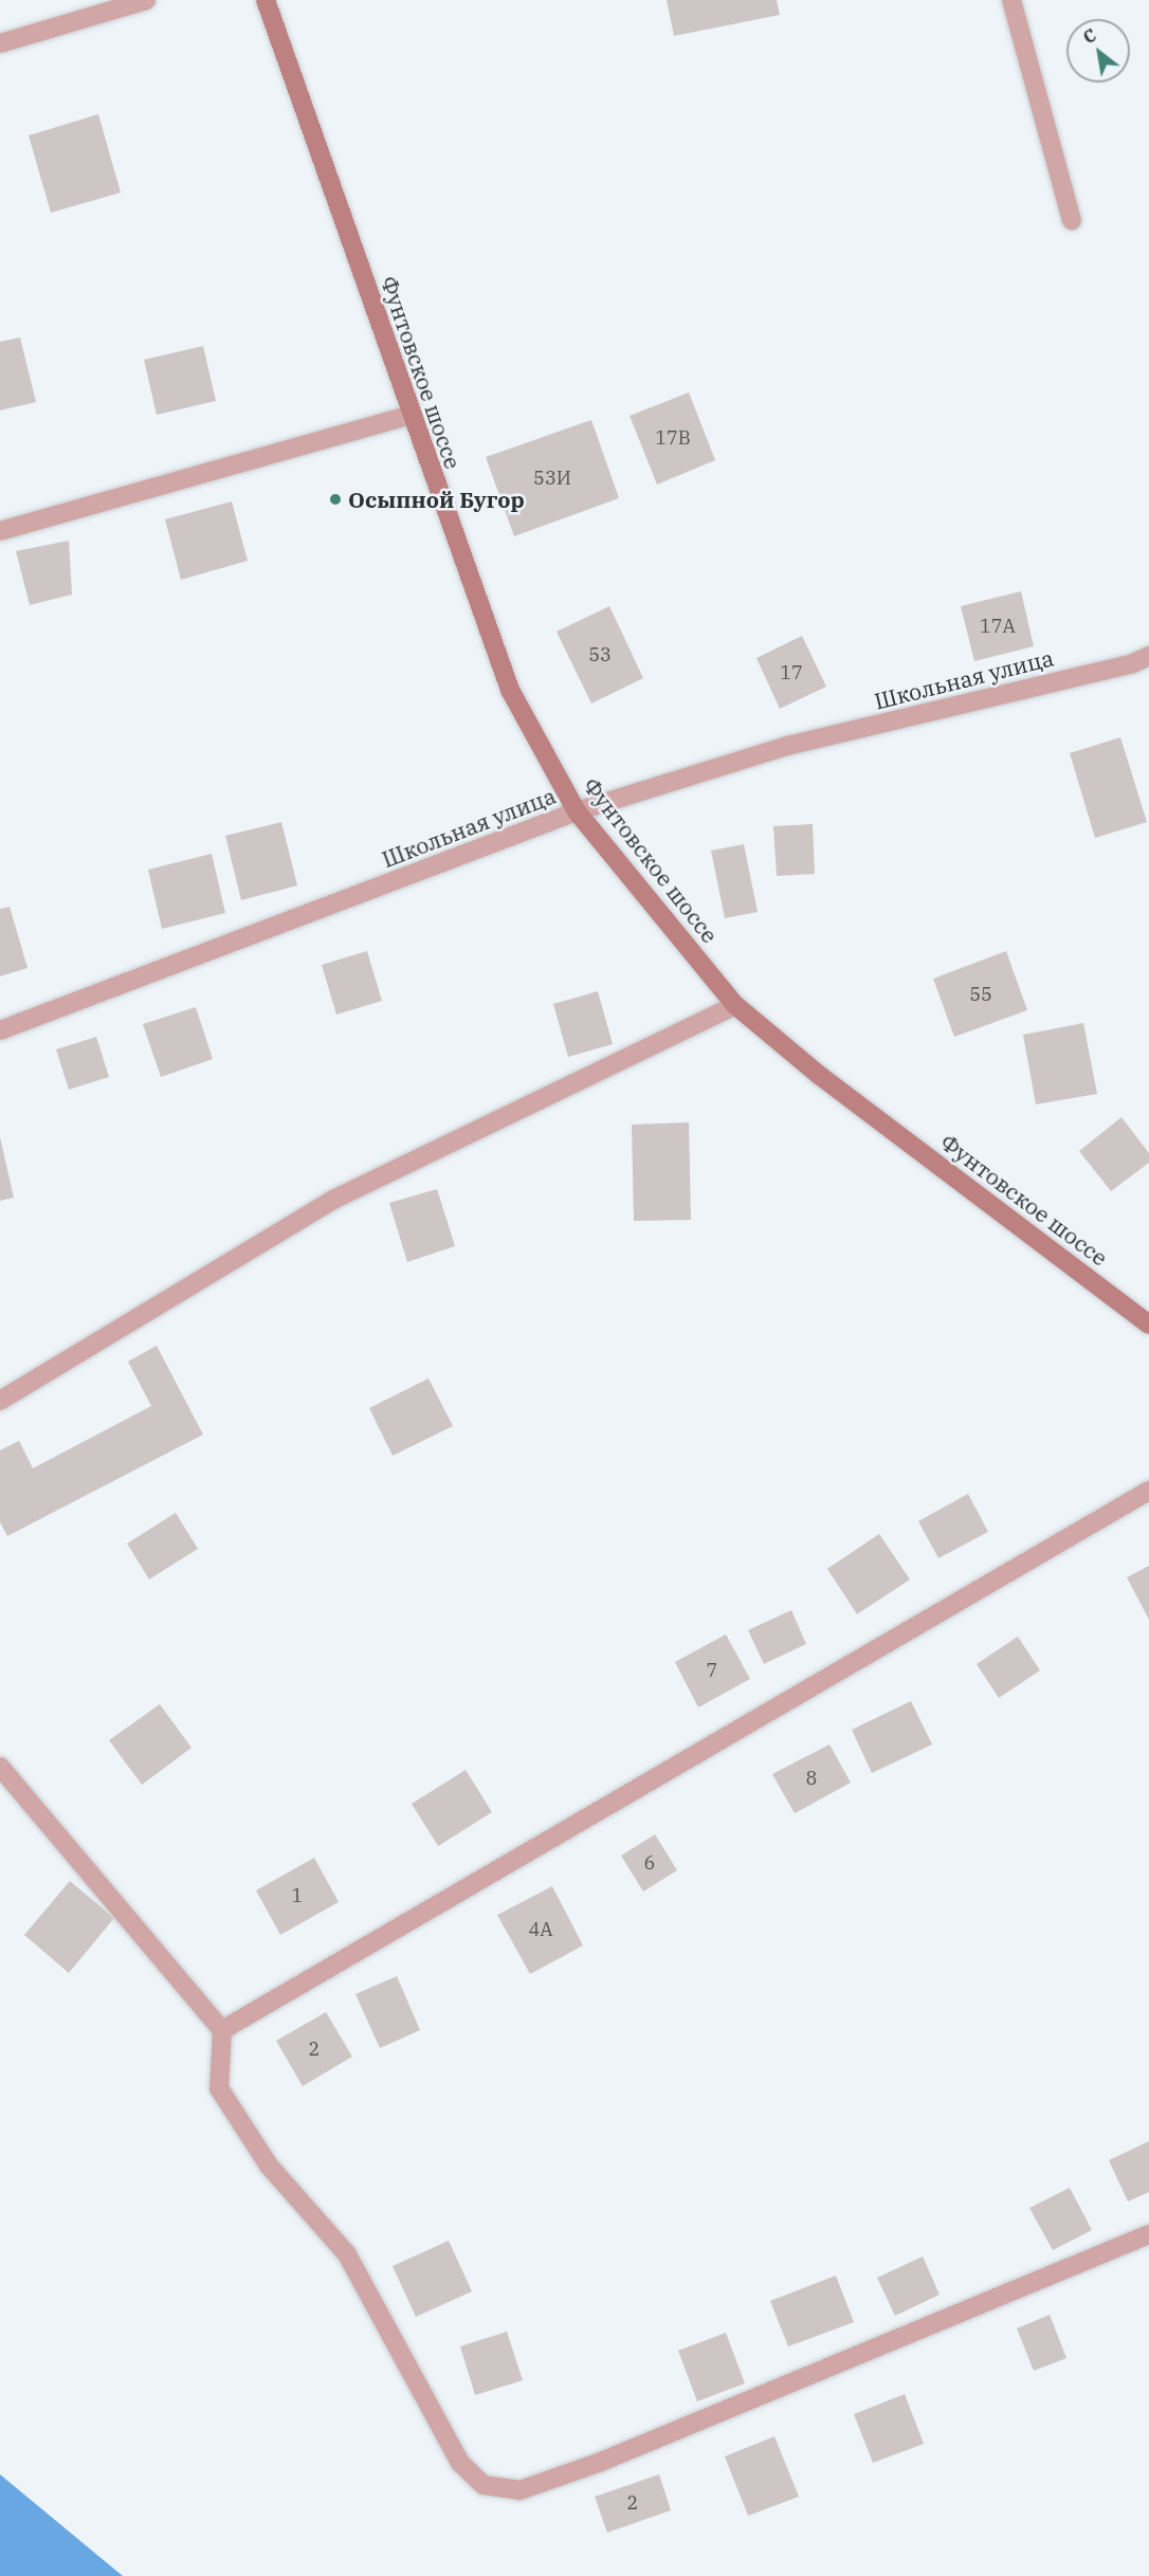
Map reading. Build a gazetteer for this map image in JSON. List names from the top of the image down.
{
  "streets": {
    "street": ["Фунтовское шоссе", "Школьная улица"]
  },
  "crossings": [
    ["Фунтовское шоссе", "Школьная улица"]
  ],
  "places": ["Осыпной Бугор"],
  "house_numbers": [
    "17В",
    "53И",
    "17А",
    "53",
    "17",
    "55",
    "7",
    "8",
    "6",
    "1",
    "4А",
    "2",
    "2"
  ],
  "north": "top left"
}
